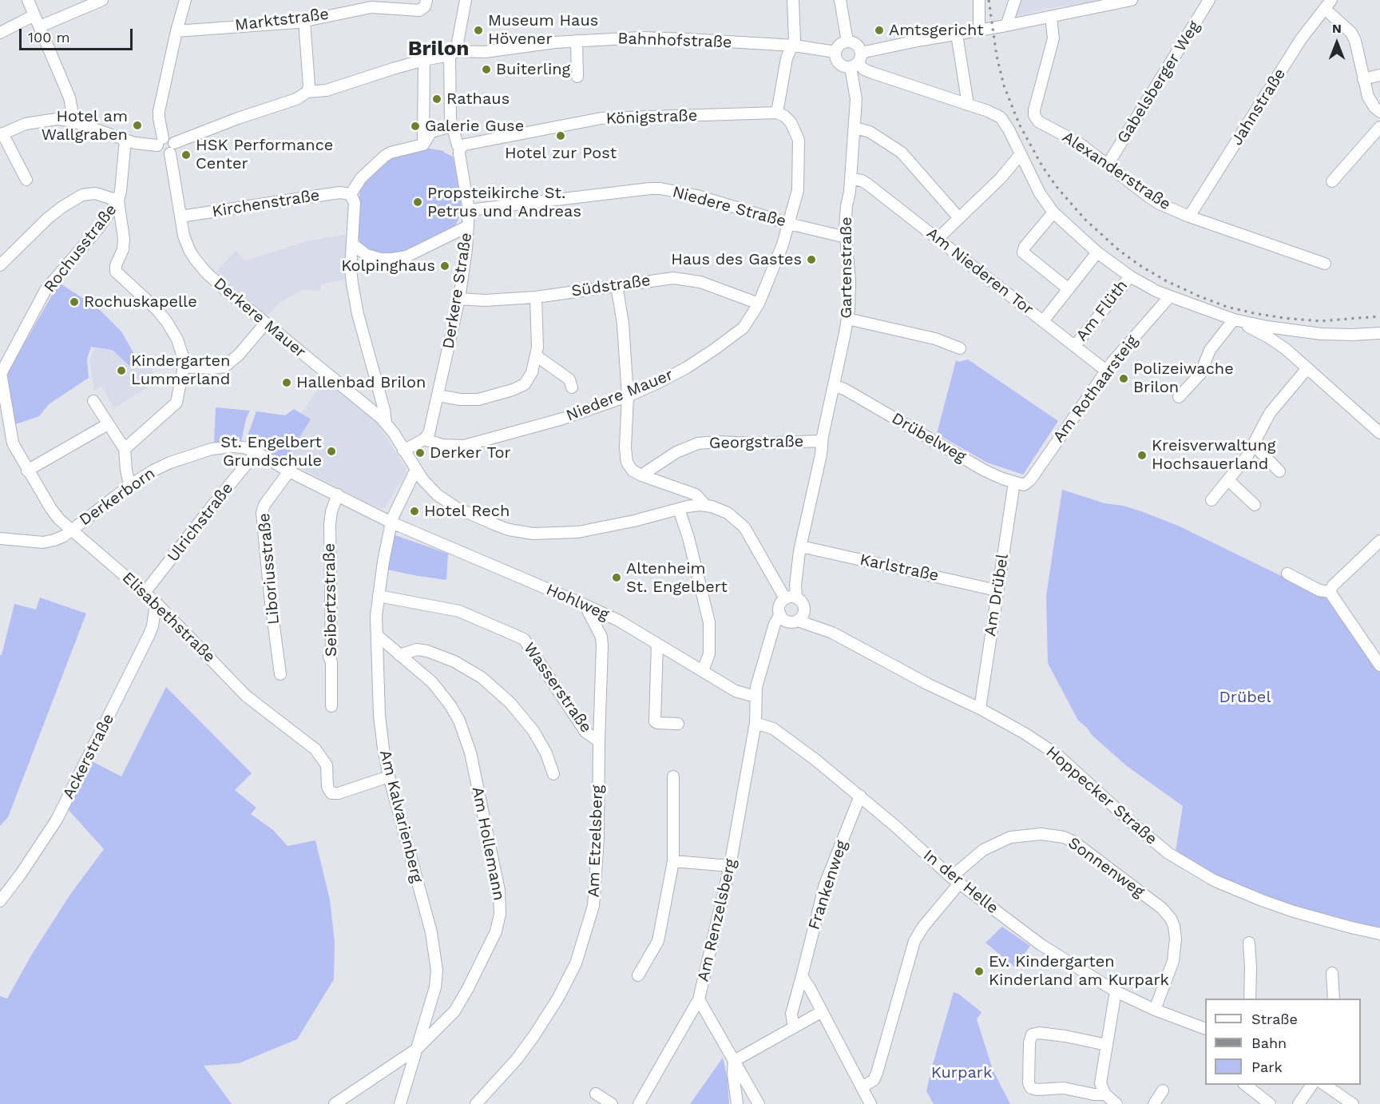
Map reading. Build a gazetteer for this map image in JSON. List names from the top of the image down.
{
  "streets": {
    "street": [
      "Marktstraße",
      "Bahnhofstraße",
      "Gabelsberger Weg",
      "Jahnstraße",
      "Königstraße",
      "Alexanderstraße",
      "Kirchenstraße",
      "Niedere Straße",
      "Rochusstraße",
      "Gartenstraße",
      "Am Niederen Tor",
      "Südstraße",
      "Derkere Straße",
      "Am Flüth",
      "Derkere Mauer",
      "Am Rothaarsteig",
      "Niedere Mauer",
      "Drübelweg",
      "Georgstraße",
      "Derkerborn",
      "Ulrichstraße",
      "Karlstraße",
      "Liboriusstraße",
      "Am Drübel",
      "Seibertzstraße",
      "Hohlweg",
      "Elisabethstraße",
      "Wasserstraße",
      "Ackerstraße",
      "Hoppecker Straße",
      "Am Kalvarienberg",
      "Am Etzelsberg",
      "Am Hollemann",
      "Sonnenweg",
      "In der Helle",
      "Frankenweg",
      "Am Renzelsberg"
    ]
  },
  "crossings": [
    ["Bahnhofstraße", "Gartenstraße"],
    ["Bahnhofstraße", "Derkere Straße"],
    ["Bahnhofstraße", "Derkere Mauer"],
    ["Gabelsberger Weg", "Alexanderstraße"],
    ["Jahnstraße", "Alexanderstraße"],
    ["Königstraße", "Derkere Straße"],
    ["Königstraße", "Niedere Mauer"],
    ["Kirchenstraße", "Derkere Mauer"],
    ["Niedere Straße", "Gartenstraße"],
    ["Niedere Straße", "Derkere Straße"],
    ["Niedere Straße", "Niedere Mauer"],
    ["Rochusstraße", "Elisabethstraße"],
    ["Gartenstraße", "Am Niederen Tor"],
    ["Gartenstraße", "Drübelweg"],
    ["Gartenstraße", "Georgstraße"],
    ["Gartenstraße", "Karlstraße"],
    ["Gartenstraße", "Hoppecker Straße"],
    ["Am Niederen Tor", "Am Flüth"],
    ["Am Niederen Tor", "Am Rothaarsteig"],
    ["Südstraße", "Derkere Straße"],
    ["Südstraße", "Niedere Mauer"],
    ["Derkere Straße", "Niedere Mauer"],
    ["Derkere Mauer", "Am Kalvarienberg"],
    ["Am Rothaarsteig", "Drübelweg"],
    ["Drübelweg", "Am Drübel"],
    ["Derkerborn", "Ulrichstraße"],
    ["Derkerborn", "Liboriusstraße"],
    ["Derkerborn", "Seibertzstraße"],
    ["Derkerborn", "Hohlweg"],
    ["Derkerborn", "Elisabethstraße"],
    ["Derkerborn", "Am Kalvarienberg"],
    ["Ulrichstraße", "Elisabethstraße"],
    ["Karlstraße", "Am Drübel"],
    ["Am Drübel", "Hoppecker Straße"],
    ["Hohlweg", "Am Kalvarienberg"],
    ["Hohlweg", "Am Etzelsberg"],
    ["Elisabethstraße", "Ackerstraße"],
    ["Elisabethstraße", "Am Kalvarienberg"],
    ["Wasserstraße", "Am Kalvarienberg"],
    ["Wasserstraße", "Am Etzelsberg"],
    ["Am Kalvarienberg", "Am Hollemann"],
    ["Sonnenweg", "In der Helle"],
    ["In der Helle", "Frankenweg"],
    ["In der Helle", "Am Renzelsberg"]
  ],
  "districts": ["Brilon"],
  "parks": ["Drübel", "Kurpark"],
  "places": [
    "Museum Haus Hövener",
    "Amtsgericht",
    "Buiterling",
    "Rathaus",
    "Hotel am Wallgraben",
    "Galerie Guse",
    "Hotel zur Post",
    "HSK Performance Center",
    "Propsteikirche St. Petrus und Andreas",
    "Haus des Gastes",
    "Kolpinghaus",
    "Rochuskapelle",
    "Kindergarten Lummerland",
    "Polizeiwache Brilon",
    "Hallenbad Brilon",
    "St. Engelbert Grundschule",
    "Derker Tor",
    "Kreisverwaltung Hochsauerland",
    "Hotel Rech",
    "Altenheim St. Engelbert",
    "Ev. Kindergarten Kinderland am Kurpark"
  ],
  "legend": ["Straße", "Bahn", "Park"],
  "scale_bar": "100 m",
  "north": "top"
}
